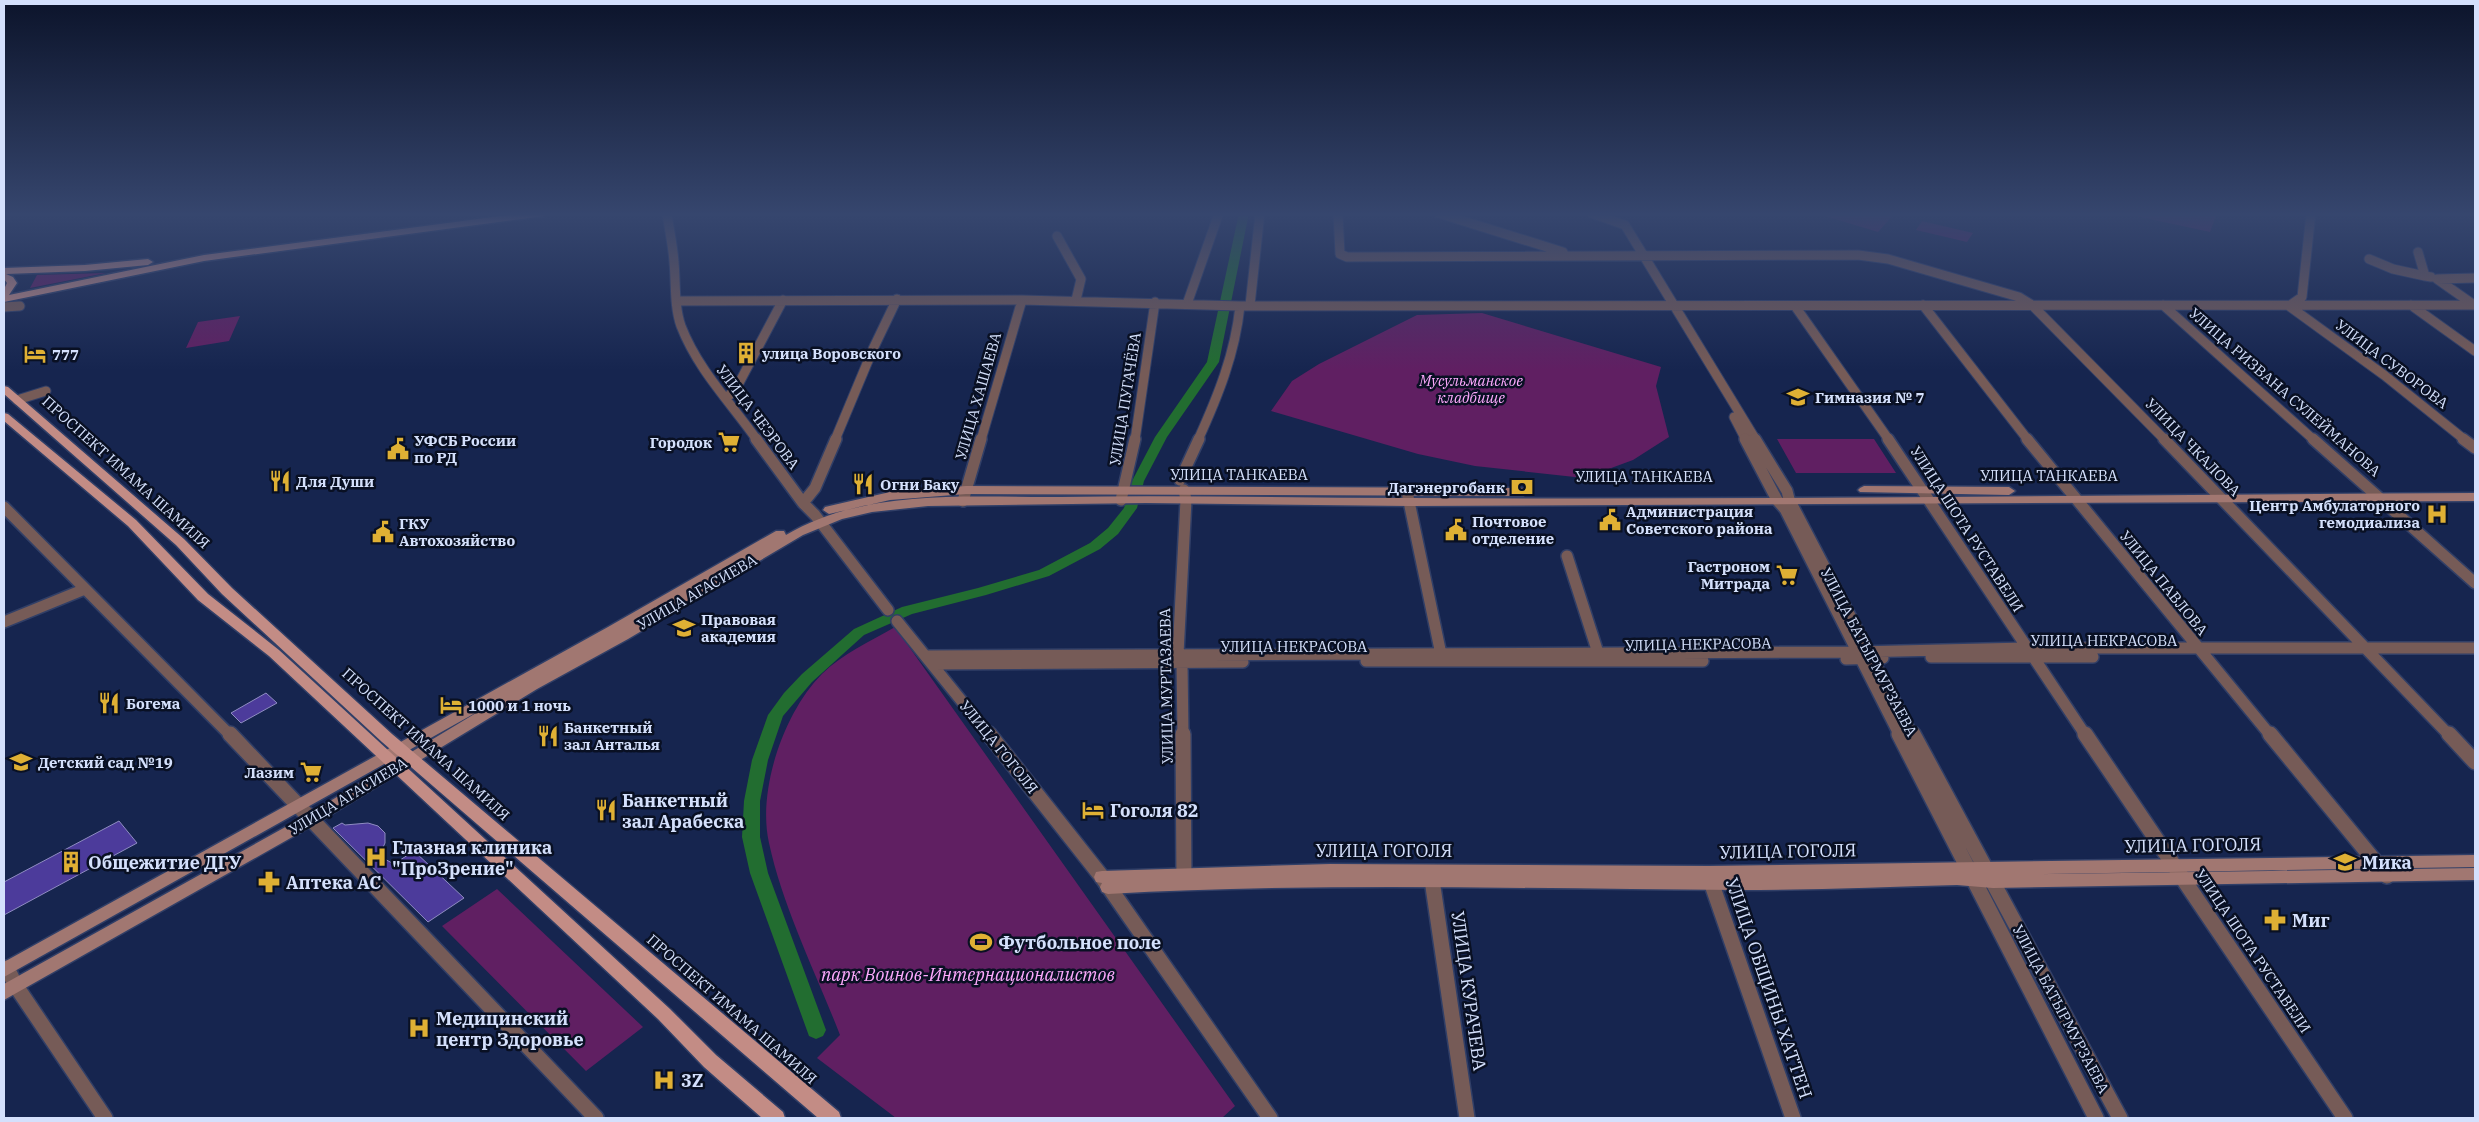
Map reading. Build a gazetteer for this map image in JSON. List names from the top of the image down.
{
  "streets": {
    "main road": [
      "ПРОСПЕКТ ИМАМА ШАМИЛЯ",
      "УЛИЦА ТАНКАЕВА",
      "УЛИЦА АГАСИЕВА",
      "УЛИЦА ГОГОЛЯ"
    ],
    "street": [
      "УЛИЦА СУВОРОВА",
      "УЛИЦА РИЗВАНА СУЛЕЙМАНОВА",
      "УЛИЦА ХАШАЕВА",
      "УЛИЦА ПУГАЧЁВА",
      "УЛИЦА ЧЕЭРОВА",
      "УЛИЦА ЧКАЛОВА",
      "УЛИЦА ШОТА РУСТАВЕЛИ",
      "УЛИЦА ПАВЛОВА",
      "УЛИЦА НЕКРАСОВА",
      "УЛИЦА БАТЫРМУРЗАЕВА",
      "УЛИЦА МУРТАЗАЕВА",
      "УЛИЦА ОБЩИНЫ ХАТТЕН",
      "УЛИЦА КУРАЧЕВА"
    ]
  },
  "crossings": [
    ["УЛИЦА РИЗВАНА СУЛЕЙМАНОВА", "УЛИЦА ТАНКАЕВА"],
    ["УЛИЦА ХАШАЕВА", "УЛИЦА ТАНКАЕВА"],
    ["УЛИЦА ПУГАЧЁВА", "УЛИЦА ТАНКАЕВА"],
    ["УЛИЦА ЧЕЭРОВА", "УЛИЦА ТАНКАЕВА"],
    ["УЛИЦА ЧЕЭРОВА", "УЛИЦА АГАСИЕВА"],
    ["УЛИЦА ЧКАЛОВА", "УЛИЦА ТАНКАЕВА"],
    ["УЛИЦА ЧКАЛОВА", "УЛИЦА НЕКРАСОВА"],
    ["ПРОСПЕКТ ИМАМА ШАМИЛЯ", "УЛИЦА АГАСИЕВА"],
    ["УЛИЦА ТАНКАЕВА", "УЛИЦА ШОТА РУСТАВЕЛИ"],
    ["УЛИЦА ТАНКАЕВА", "УЛИЦА ПАВЛОВА"],
    ["УЛИЦА ТАНКАЕВА", "УЛИЦА АГАСИЕВА"],
    ["УЛИЦА ТАНКАЕВА", "УЛИЦА БАТЫРМУРЗАЕВА"],
    ["УЛИЦА ТАНКАЕВА", "УЛИЦА МУРТАЗАЕВА"],
    ["УЛИЦА ШОТА РУСТАВЕЛИ", "УЛИЦА НЕКРАСОВА"],
    ["УЛИЦА ШОТА РУСТАВЕЛИ", "УЛИЦА ГОГОЛЯ"],
    ["УЛИЦА ПАВЛОВА", "УЛИЦА НЕКРАСОВА"],
    ["УЛИЦА ПАВЛОВА", "УЛИЦА ГОГОЛЯ"],
    ["УЛИЦА НЕКРАСОВА", "УЛИЦА БАТЫРМУРЗАЕВА"],
    ["УЛИЦА НЕКРАСОВА", "УЛИЦА МУРТАЗАЕВА"],
    ["УЛИЦА НЕКРАСОВА", "УЛИЦА ГОГОЛЯ"],
    ["УЛИЦА БАТЫРМУРЗАЕВА", "УЛИЦА ГОГОЛЯ"],
    ["УЛИЦА МУРТАЗАЕВА", "УЛИЦА ГОГОЛЯ"],
    ["УЛИЦА ГОГОЛЯ", "УЛИЦА ОБЩИНЫ ХАТТЕН"],
    ["УЛИЦА ГОГОЛЯ", "УЛИЦА КУРАЧЕВА"]
  ],
  "parks": ["Мусульманское кладбище", "парк Воинов-Интернационалистов"],
  "places": {
    "building": ["улица Воровского", "Общежитие ДГУ"],
    "hotel": ["777", "1000 и 1 ночь", "Гоголя 82"],
    "school or university": [
      "Гимназия № 7",
      "Правовая академия",
      "Детский сад №19",
      "Мика"
    ],
    "supermarket": ["Городок", "Гастроном Митрада", "Лазим"],
    "public building": [
      "УФСБ России по РД",
      "Администрация Советского района",
      "Почтовое отделение",
      "ГКУ Автохозяйство"
    ],
    "restaurant": [
      "Для Души",
      "Огни Баку",
      "Богема",
      "Банкетный зал Анталья",
      "Банкетный зал Арабеска"
    ],
    "bank": ["Дагэнергобанк"],
    "hospital": [
      "Центр Амбулаторного гемодиализа",
      "Глазная клиника \"ПроЗрение\"",
      "Медицинский центр Здоровье",
      "3Z"
    ],
    "pharmacy": ["Аптека АС", "Миг"],
    "sports": ["Футбольное поле"]
  }
}
